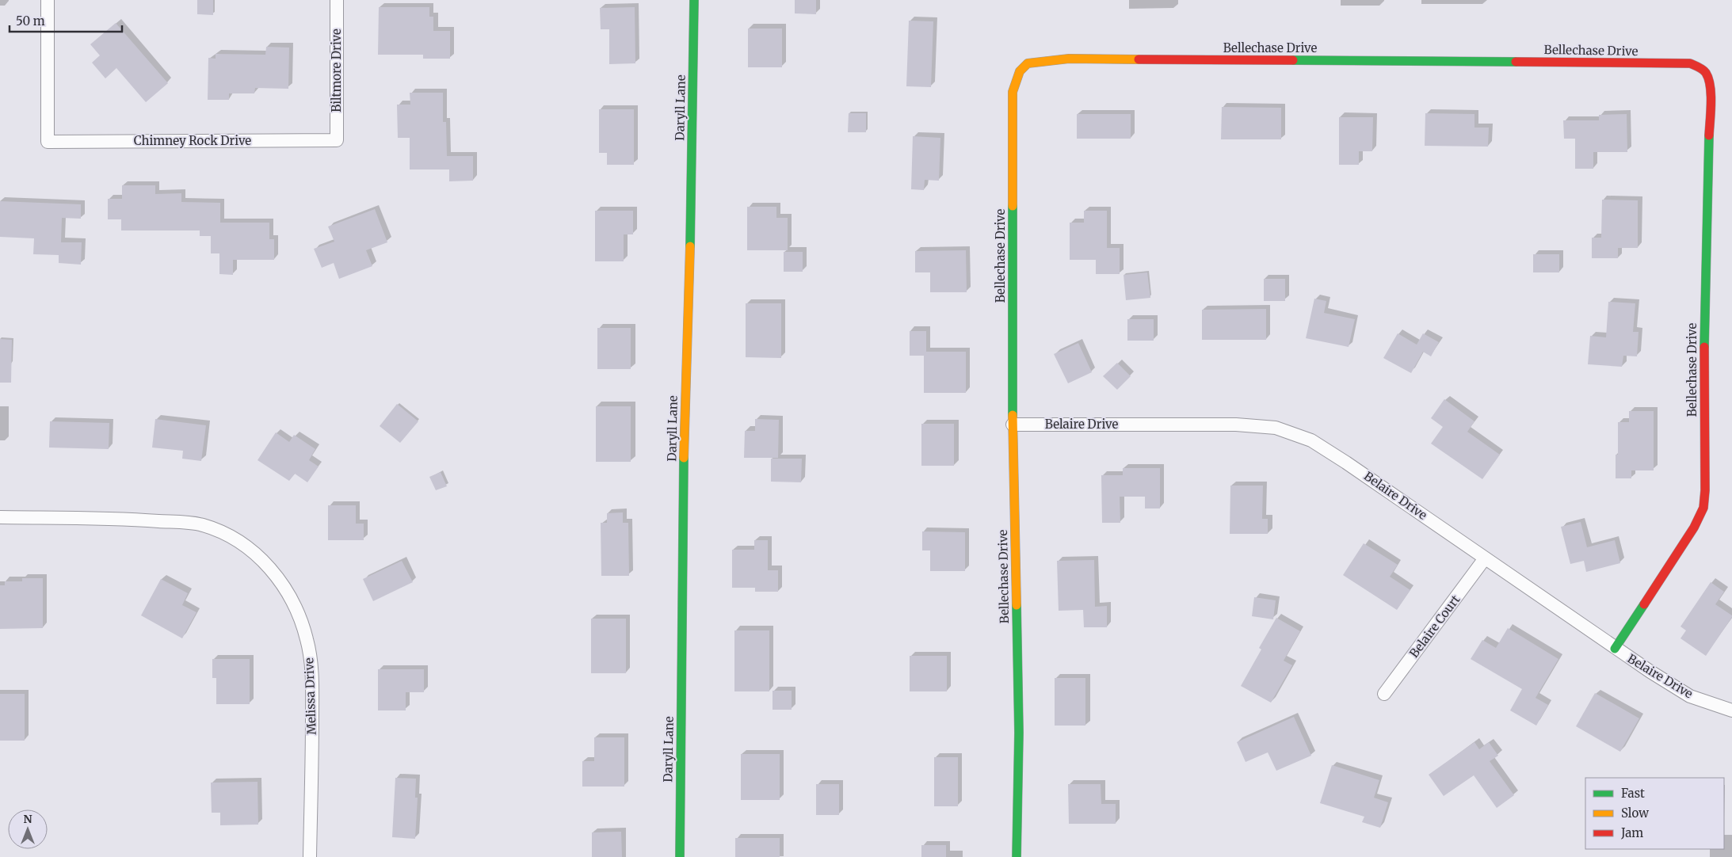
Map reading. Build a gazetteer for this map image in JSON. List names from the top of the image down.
{
  "streets": {
    "street": [
      "Bellechase Drive",
      "Biltmore Drive",
      "Daryll Lane",
      "Chimney Rock Drive",
      "Belaire Drive",
      "Belaire Court",
      "Melissa Drive"
    ]
  },
  "crossings": [
    ["Bellechase Drive", "Belaire Drive"],
    ["Biltmore Drive", "Chimney Rock Drive"],
    ["Belaire Drive", "Belaire Court"]
  ],
  "legend": ["Fast", "Slow", "Jam"],
  "scale_bar": "50 m",
  "north": "top"
}
